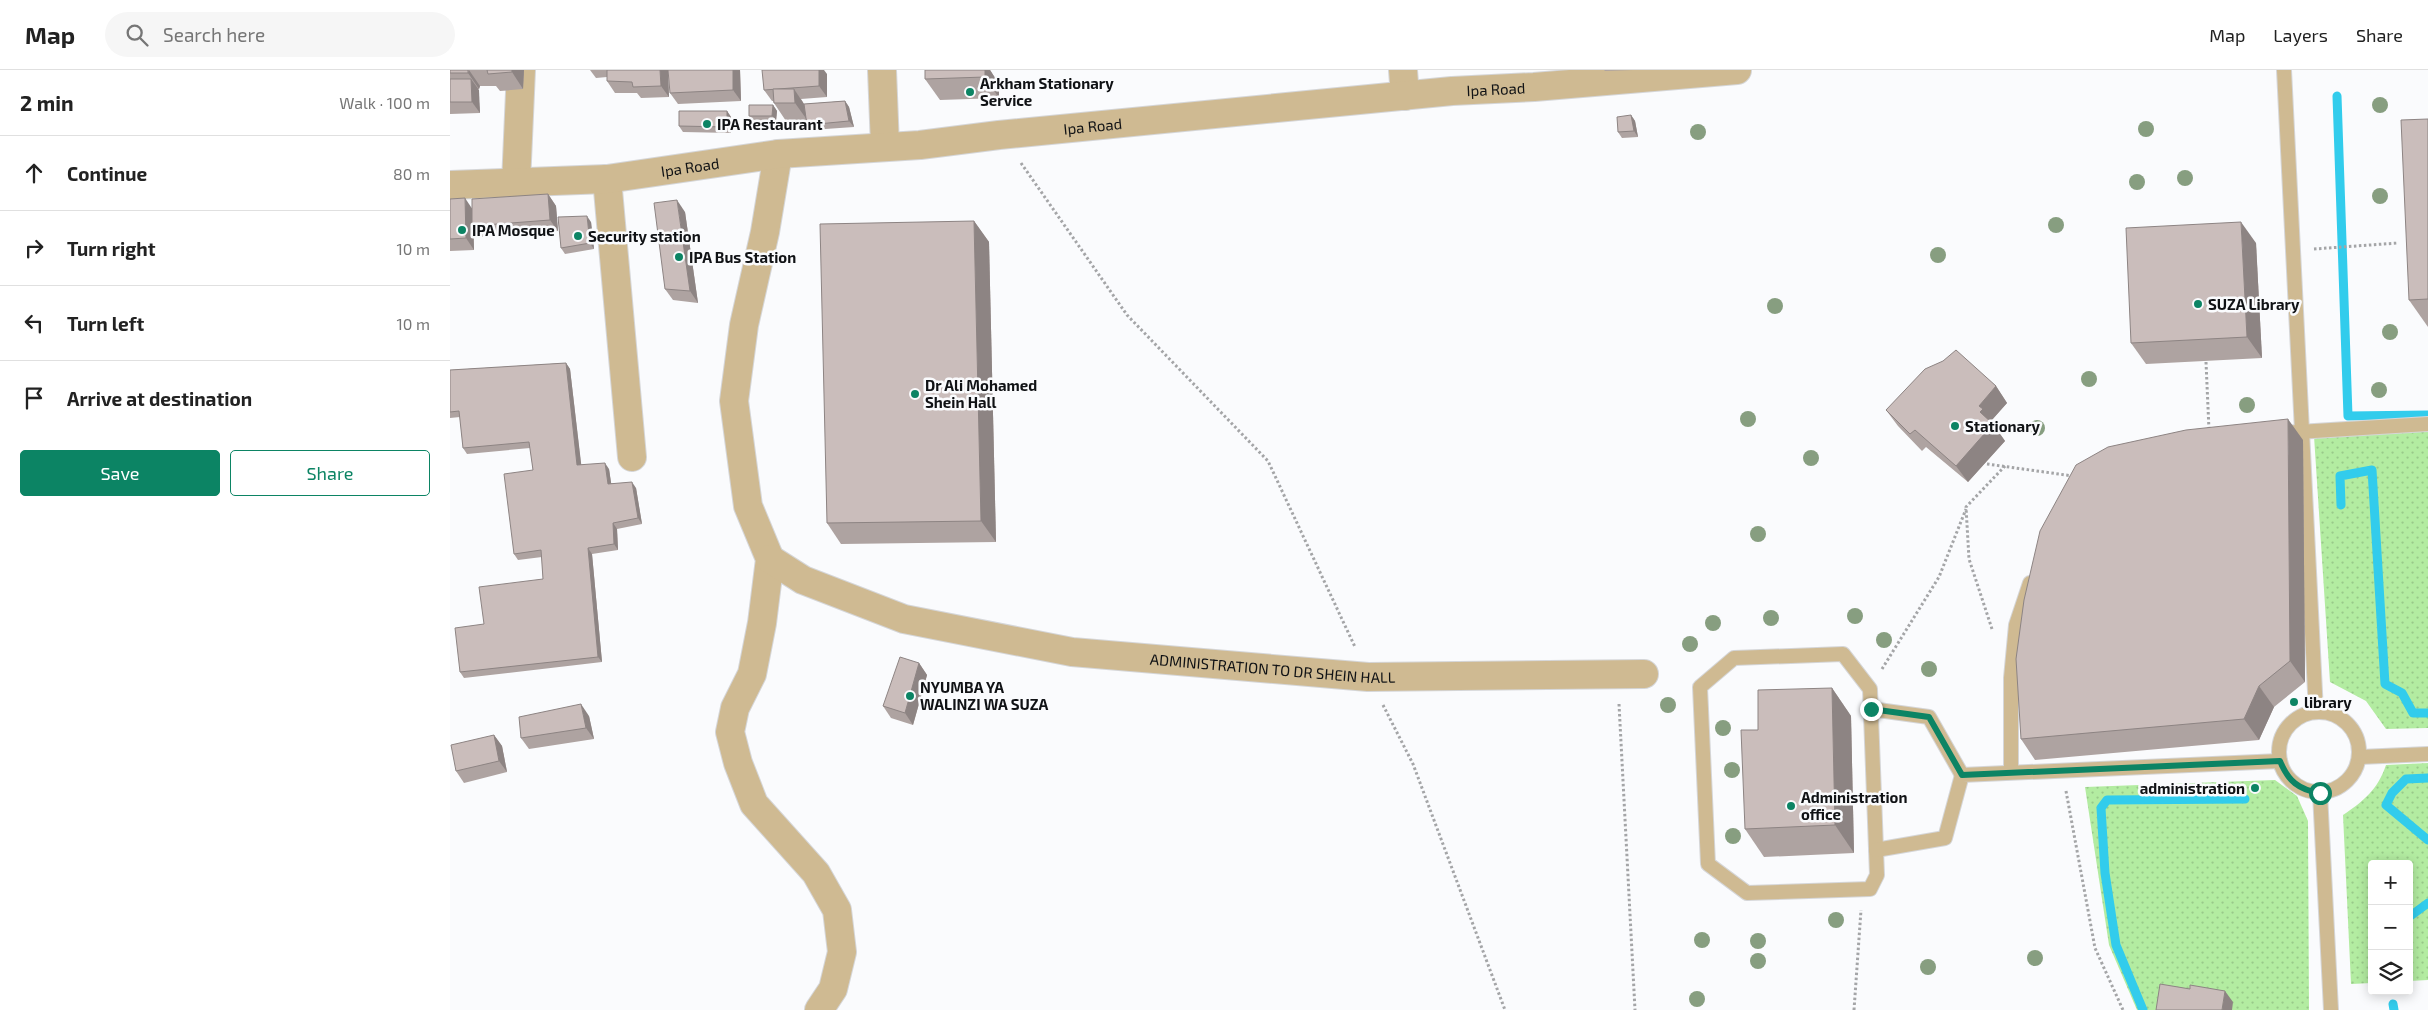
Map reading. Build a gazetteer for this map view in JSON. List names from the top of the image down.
{
  "streets": {
    "street": ["Ipa Road", "ADMINISTRATION TO DR SHEIN HALL"]
  },
  "places": [
    "Arkham Stationary Service",
    "IPA Restaurant",
    "IPA Mosque",
    "Security station",
    "IPA Bus Station",
    "SUZA Library",
    "Dr Ali Mohamed Shein Hall",
    "Stationary",
    "NYUMBA YA WALINZI WA SUZA",
    "library",
    "administration",
    "Administration office"
  ],
  "page": {
    "header": "Map",
    "search": "Search here",
    "nav": ["Map", "Layers", "Share"],
    "heading": ["2 min", "Walk · 100 m"],
    "list": [
      ["Continue", "80 m"],
      ["Turn right", "10 m"],
      ["Turn left", "10 m"],
      "Arrive at destination"
    ],
    "buttons": ["Save", "Share"],
    "map_buttons": ["+", "−"]
  }
}
